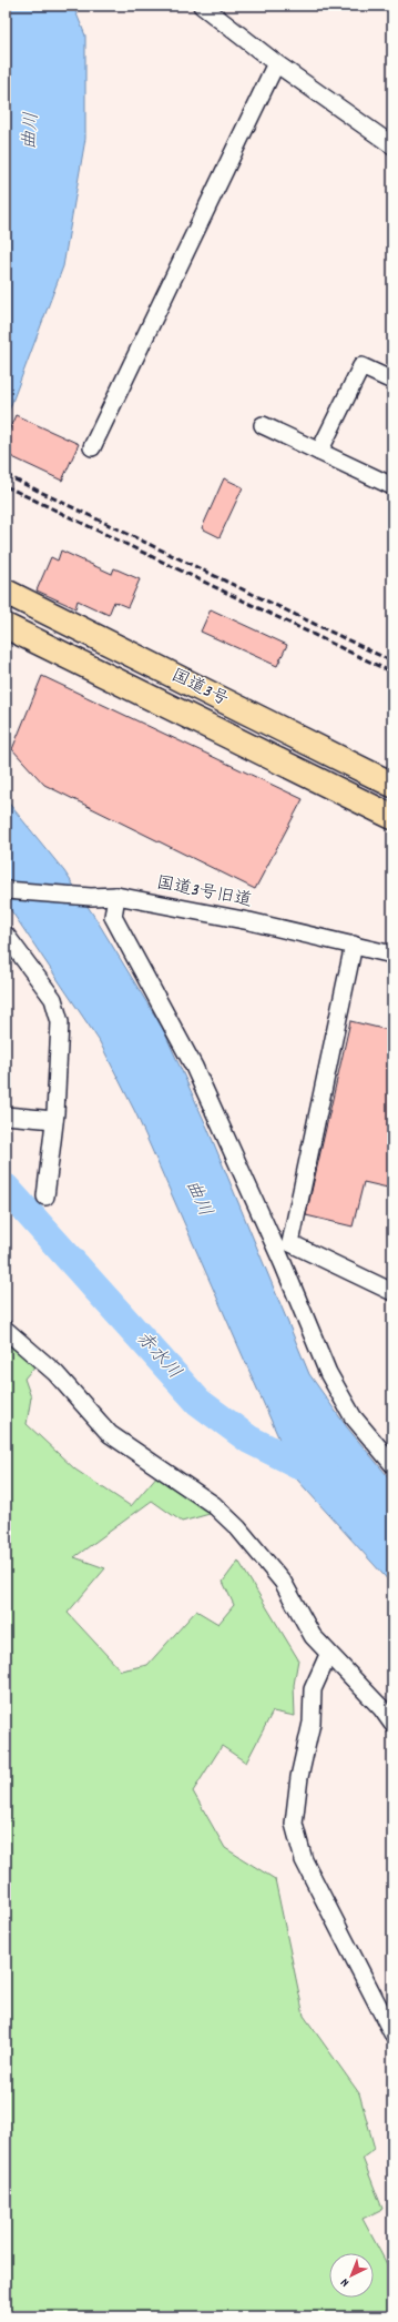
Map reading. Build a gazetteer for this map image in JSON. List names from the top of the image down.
{
  "streets": {
    "highway": ["国道3号"],
    "street": ["国道3号旧道"]
  },
  "water": ["曲川", "赤水川"],
  "north": "bottom left"
}
